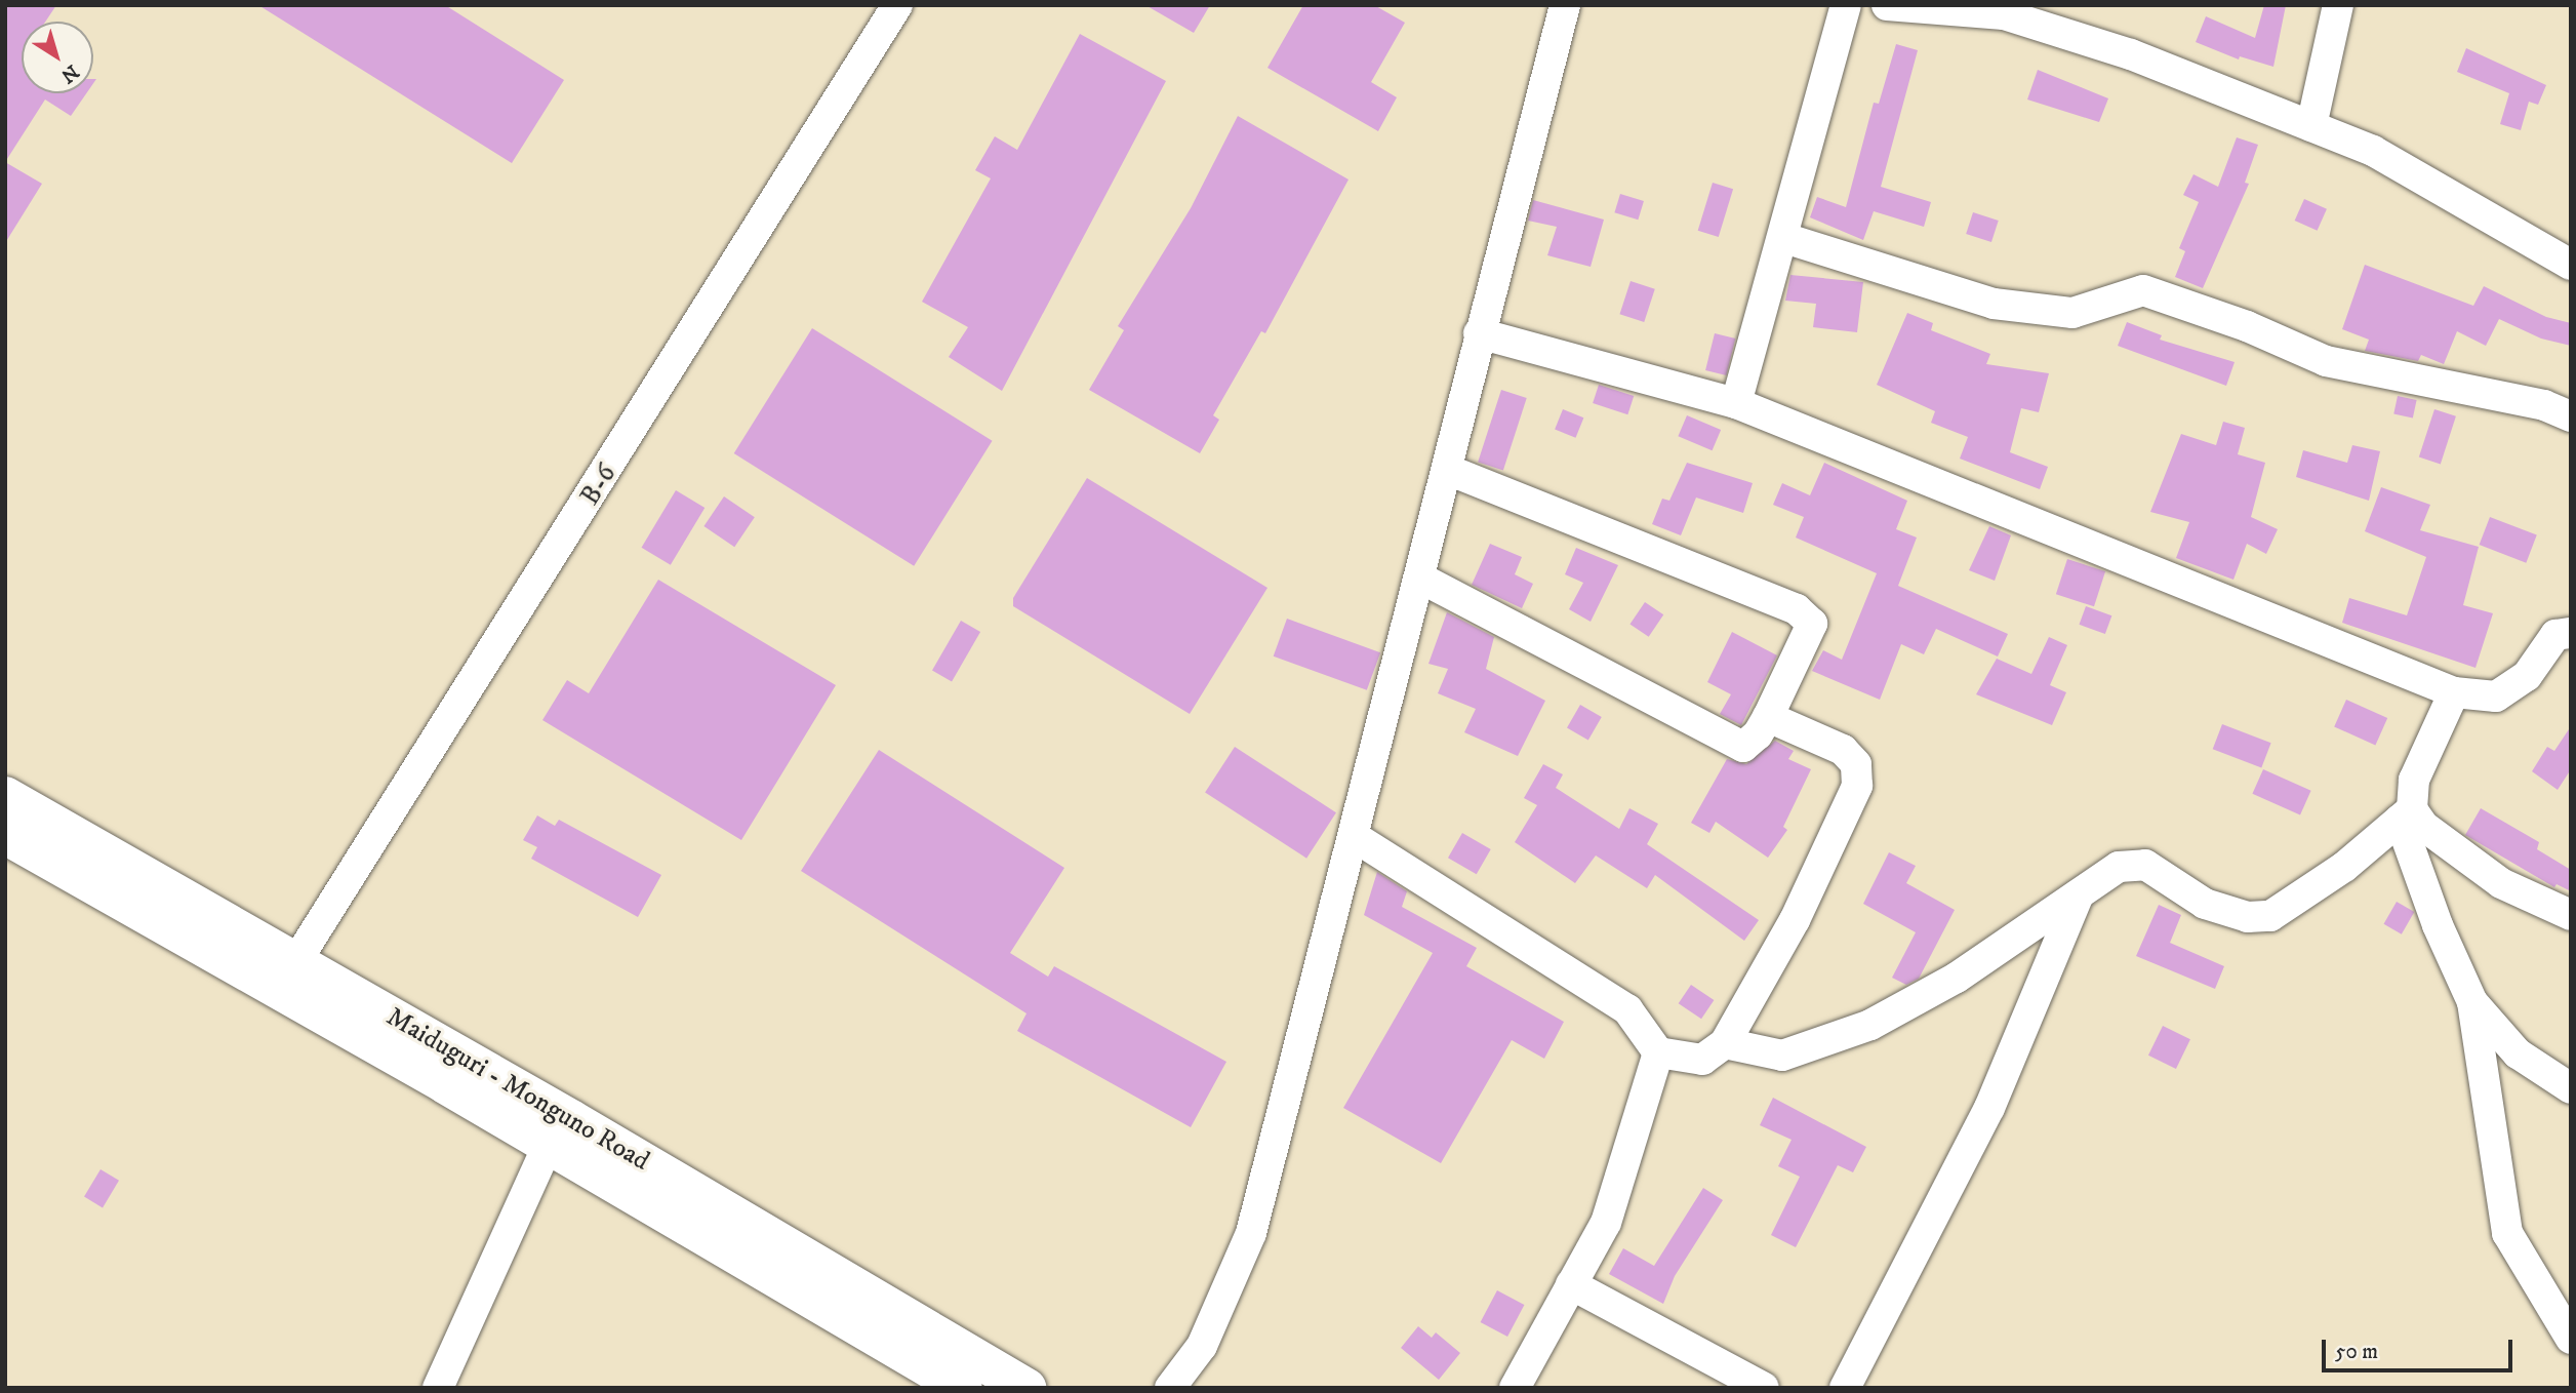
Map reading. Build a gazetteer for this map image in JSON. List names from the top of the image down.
{
  "streets": {
    "main road": ["Maiduguri - Monguno Road"],
    "street": ["B-6"]
  },
  "crossings": [
    ["B-6", "Maiduguri - Monguno Road"]
  ],
  "scale_bar": "50 m",
  "north": "bottom right"
}
